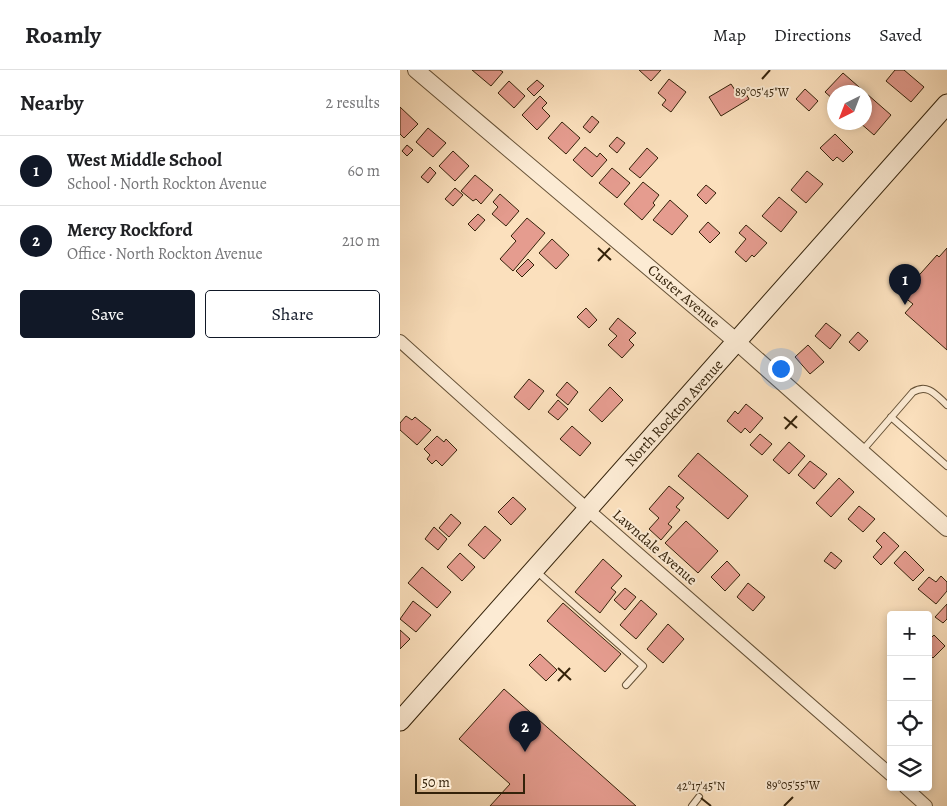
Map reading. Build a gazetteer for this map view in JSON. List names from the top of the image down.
{
  "streets": {
    "main road": ["North Rockton Avenue"],
    "street": ["Custer Avenue", "Lawndale Avenue"]
  },
  "crossings": [
    ["Custer Avenue", "North Rockton Avenue"],
    ["North Rockton Avenue", "Lawndale Avenue"]
  ],
  "scale_bar": "50 m",
  "north": "bottom left",
  "page": {
    "header": "Roamly",
    "nav": ["Map", "Directions", "Saved"],
    "heading": ["Nearby", "2 results"],
    "list": [
      {
        "mark": "1",
        "name": "West Middle School",
        "note": "School · North Rockton Avenue",
        "value": "60 m"
      },
      {
        "mark": "2",
        "name": "Mercy Rockford",
        "note": "Office · North Rockton Avenue",
        "value": "210 m"
      }
    ],
    "pins": ["1", "2"],
    "buttons": ["Save", "Share"],
    "map_buttons": ["+", "−"],
    "scale": "50 m"
  },
  "coordinates": ["89°05'45\"W", "89°05'55\"W", "42°17'45\"N"]
}
